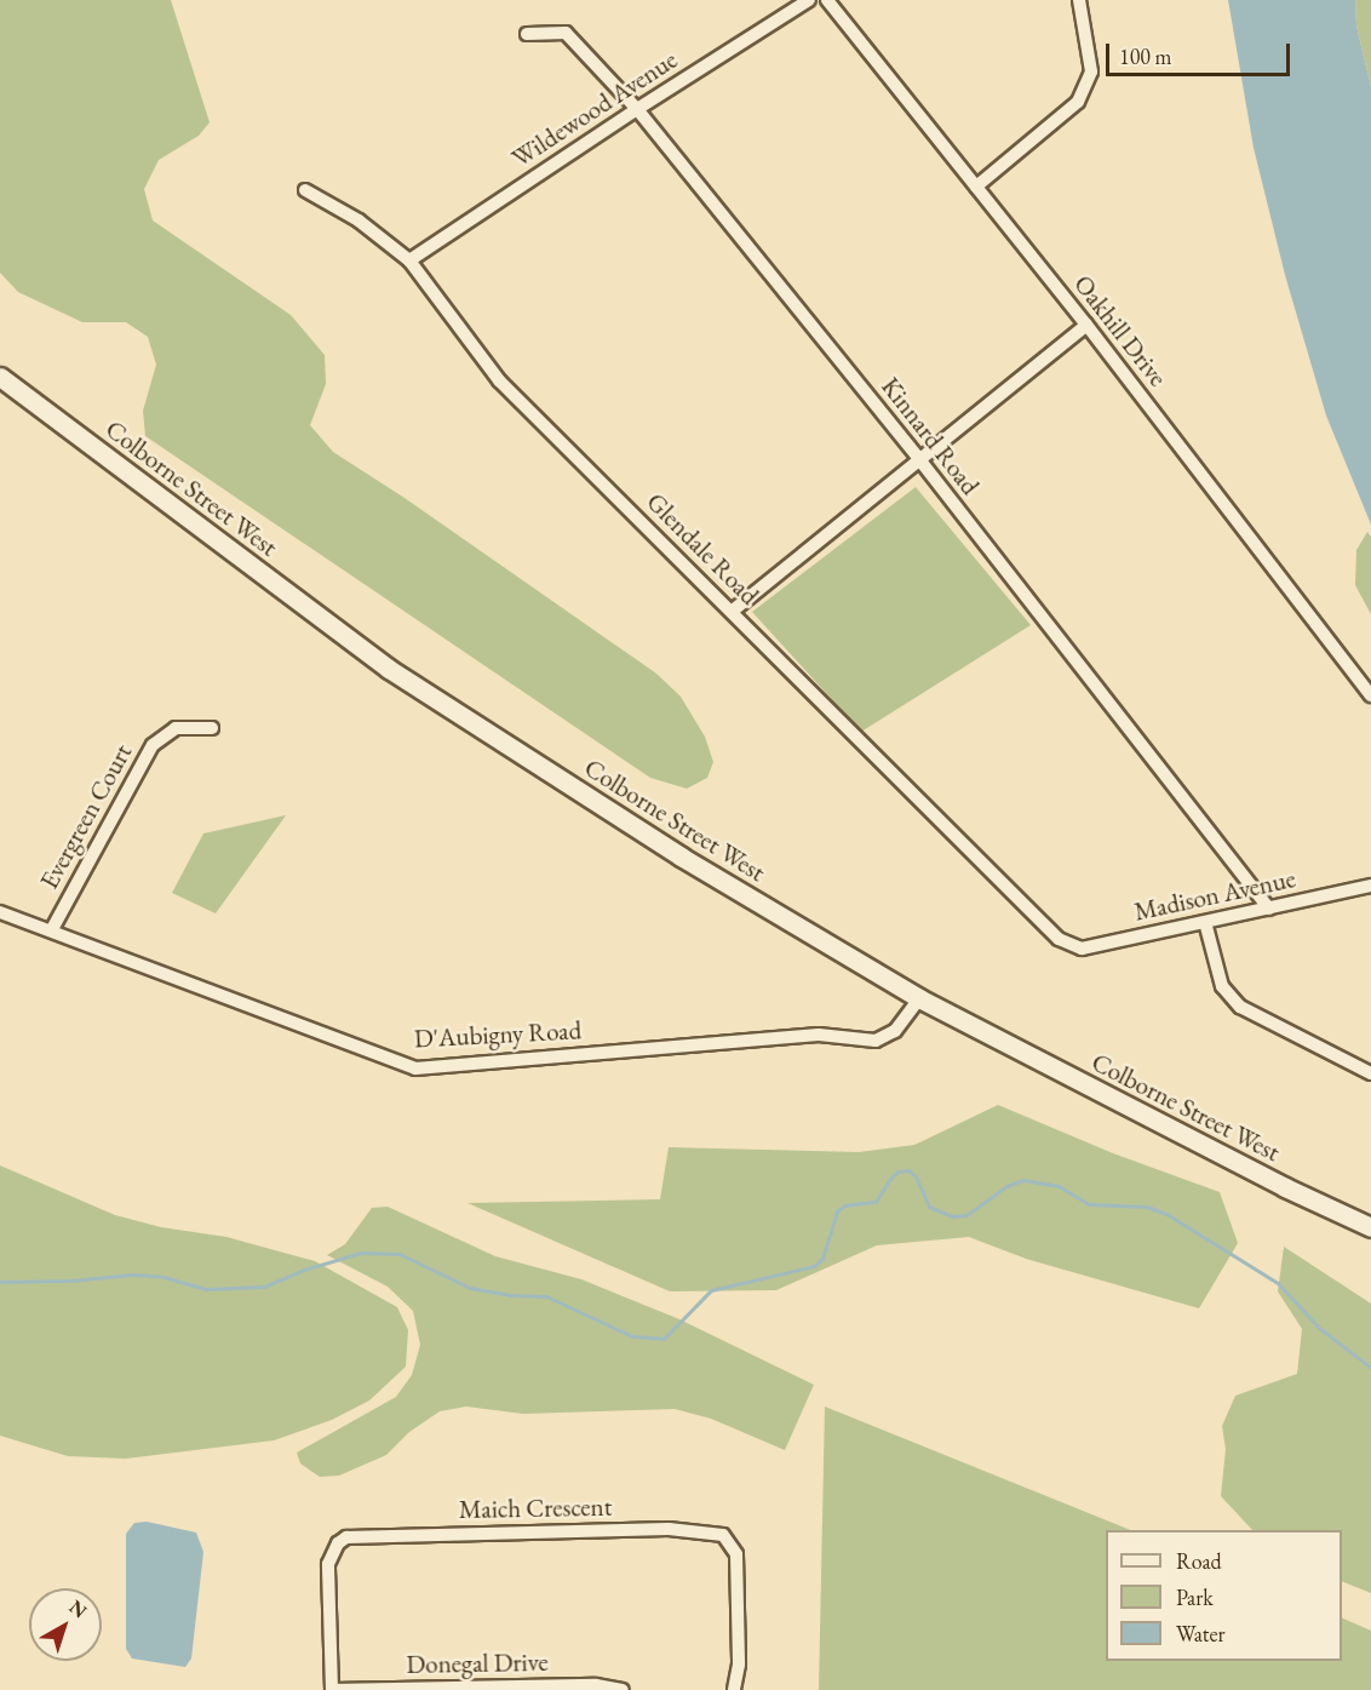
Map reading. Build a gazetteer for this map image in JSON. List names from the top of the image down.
{
  "streets": {
    "main road": ["Colborne Street West"],
    "street": [
      "Wildewood Avenue",
      "Oakhill Drive",
      "Kinnard Road",
      "Glendale Road",
      "Evergreen Court",
      "Madison Avenue",
      "D'Aubigny Road",
      "Maich Crescent",
      "Donegal Drive"
    ]
  },
  "crossings": [
    ["Wildewood Avenue", "Kinnard Road"],
    ["Wildewood Avenue", "Glendale Road"],
    ["Kinnard Road", "Madison Avenue"],
    ["Colborne Street West", "D'Aubigny Road"],
    ["Glendale Road", "Madison Avenue"],
    ["Evergreen Court", "D'Aubigny Road"],
    ["Maich Crescent", "Donegal Drive"]
  ],
  "legend": ["Road", "Park", "Water"],
  "scale_bar": "100 m",
  "north": "top right"
}
